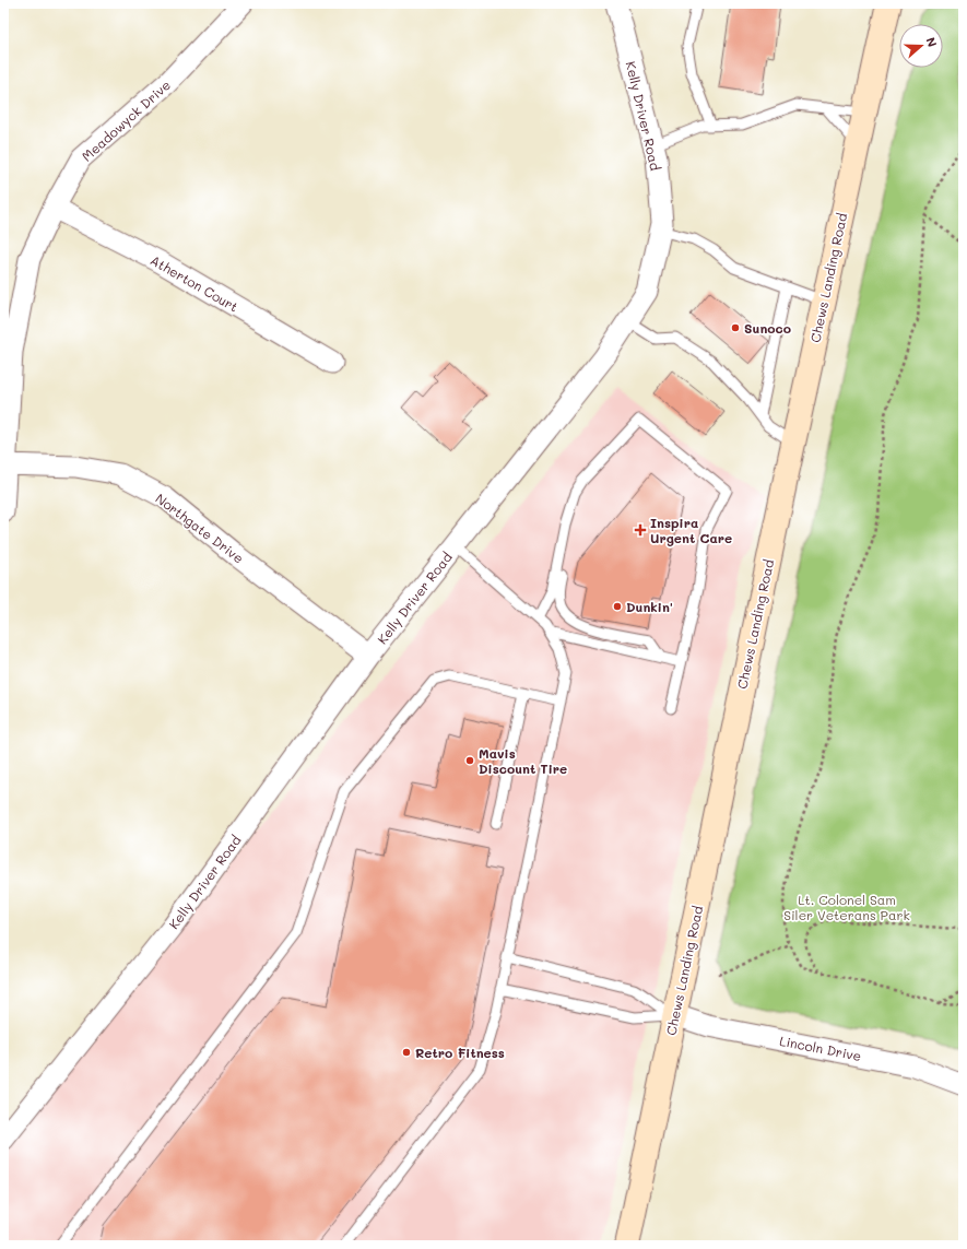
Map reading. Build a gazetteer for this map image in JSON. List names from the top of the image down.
{
  "streets": {
    "main road": ["Chews Landing Road"],
    "street": [
      "Kelly Driver Road",
      "Meadowyck Drive",
      "Atherton Court",
      "Northgate Drive",
      "Lincoln Drive"
    ]
  },
  "crossings": [
    ["Kelly Driver Road", "Northgate Drive"],
    ["Meadowyck Drive", "Atherton Court"],
    ["Meadowyck Drive", "Northgate Drive"],
    ["Chews Landing Road", "Lincoln Drive"]
  ],
  "parks": ["Lt. Colonel Sam Siler Veterans Park"],
  "places": {
    "other": [
      "Sunoco",
      "Dunkin'",
      "Mavis Discount Tire",
      "Retro Fitness"
    ],
    "health": ["Inspira Urgent Care"]
  },
  "north": "right"
}
